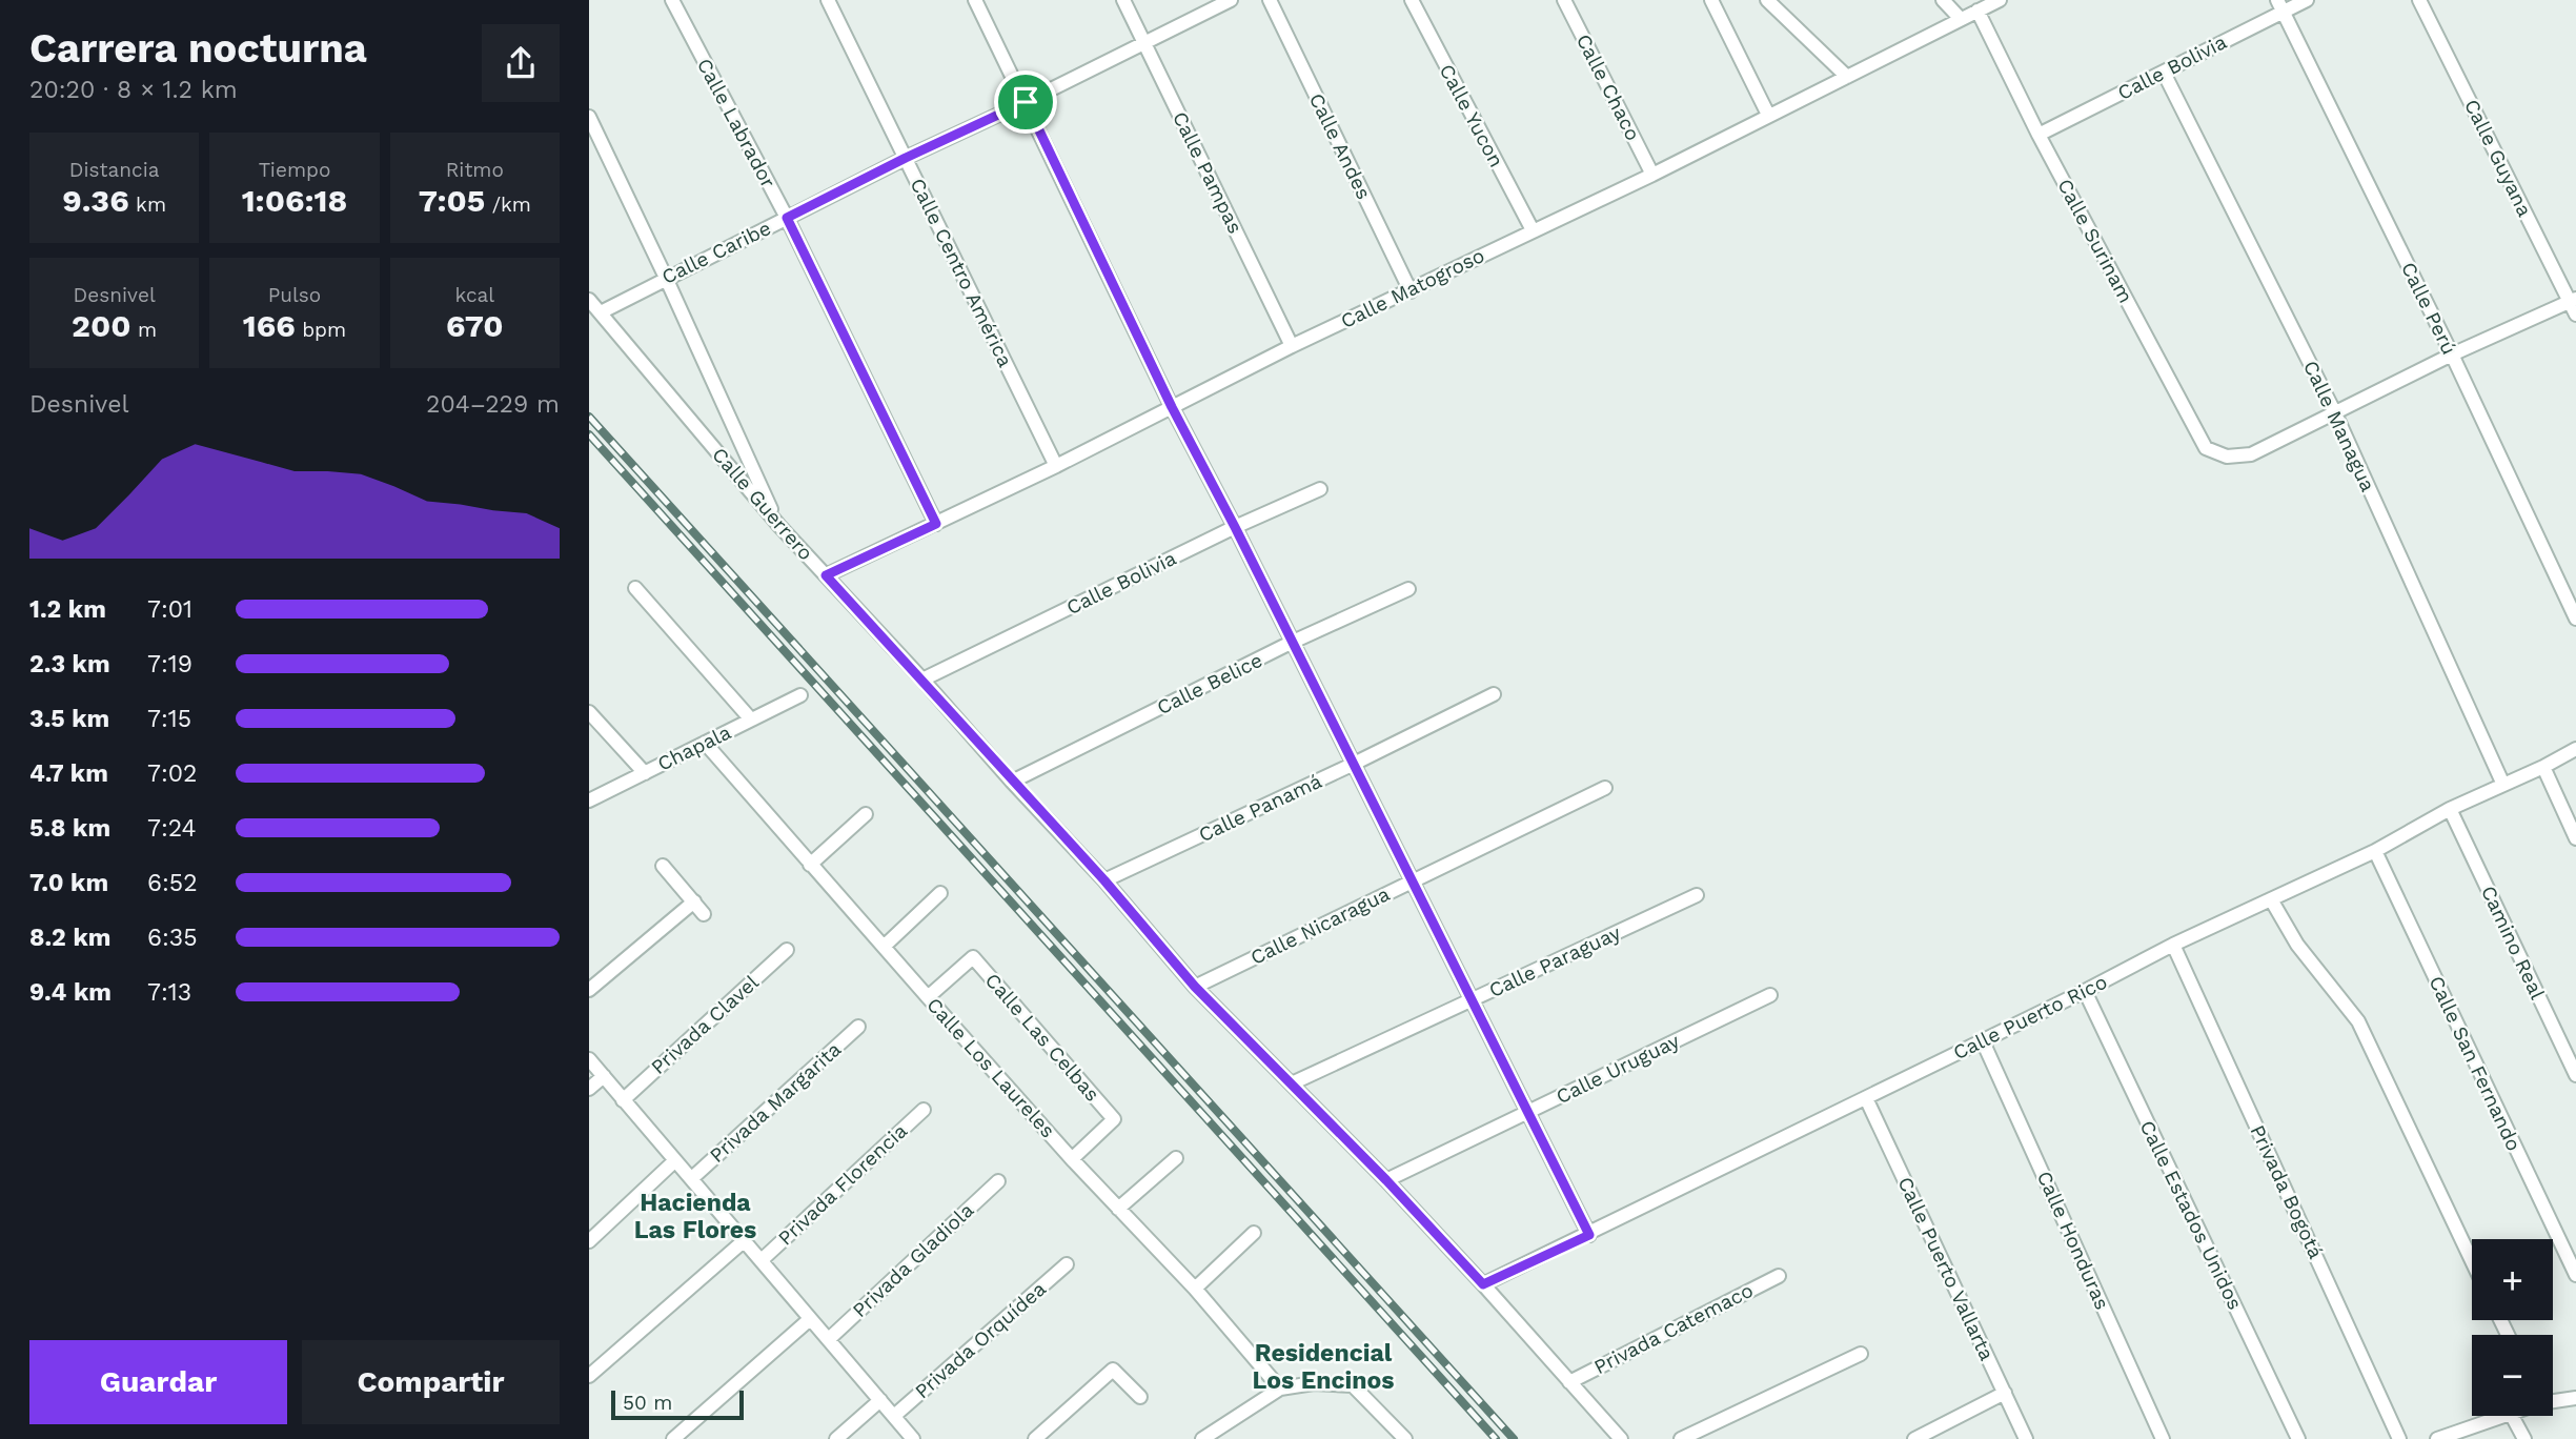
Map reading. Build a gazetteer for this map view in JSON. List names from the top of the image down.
{
  "streets": {
    "street": [
      "Calle Bolivia",
      "Calle Chaco",
      "Calle Yucon",
      "Calle Labrador",
      "Calle Andes",
      "Calle Guyana",
      "Calle Pampas",
      "Calle Surinam",
      "Calle Caribe",
      "Calle Centro América",
      "Calle Matogroso",
      "Calle Perú",
      "Calle Managua",
      "Calle Guerrero",
      "Calle Belice",
      "Chapala",
      "Calle Panamá",
      "Calle Nicaragua",
      "Camino Real",
      "Calle Paraguay",
      "Calle Puerto Rico",
      "Privada Clavel",
      "Calle Las Celbas",
      "Calle San Fernando",
      "Calle Los Laureles",
      "Calle Uruguay",
      "Privada Margarita",
      "Privada Florencia",
      "Privada Bogotá",
      "Calle Estados Unidos",
      "Calle Honduras",
      "Privada Gladiola",
      "Calle Puerto Vallarta",
      "Privada Catemaco",
      "Privada Orquídea"
    ]
  },
  "crossings": [
    ["Calle Bolivia", "Calle Surinam"],
    ["Calle Bolivia", "Calle Perú"],
    ["Calle Bolivia", "Calle Managua"],
    ["Calle Bolivia", "Calle Guerrero"],
    ["Calle Chaco", "Calle Matogroso"],
    ["Calle Yucon", "Calle Matogroso"],
    ["Calle Labrador", "Calle Caribe"],
    ["Calle Labrador", "Calle Matogroso"],
    ["Calle Andes", "Calle Matogroso"],
    ["Calle Pampas", "Calle Caribe"],
    ["Calle Pampas", "Calle Matogroso"],
    ["Calle Surinam", "Calle Matogroso"],
    ["Calle Surinam", "Calle Managua"],
    ["Calle Caribe", "Calle Centro América"],
    ["Calle Caribe", "Calle Guerrero"],
    ["Calle Centro América", "Calle Matogroso"],
    ["Calle Matogroso", "Calle Guerrero"],
    ["Calle Managua", "Calle Puerto Rico"],
    ["Calle Guerrero", "Calle Belice"],
    ["Calle Guerrero", "Calle Panamá"],
    ["Calle Guerrero", "Calle Nicaragua"],
    ["Calle Guerrero", "Calle Paraguay"],
    ["Calle Guerrero", "Calle Puerto Rico"],
    ["Calle Guerrero", "Calle Uruguay"],
    ["Calle Guerrero", "Privada Catemaco"],
    ["Chapala", "Calle Los Laureles"],
    ["Camino Real", "Calle Puerto Rico"],
    ["Calle Puerto Rico", "Calle San Fernando"],
    ["Calle Puerto Rico", "Privada Bogotá"],
    ["Calle Puerto Rico", "Calle Estados Unidos"],
    ["Calle Puerto Rico", "Calle Honduras"],
    ["Calle Puerto Rico", "Calle Puerto Vallarta"],
    ["Calle Las Celbas", "Calle Los Laureles"]
  ],
  "districts": ["Hacienda Las Flores", "Residencial Los Encinos"],
  "scale_bar": "50 m",
  "page": {
    "heading": ["Carrera nocturna", "20:20 · 8 × 1.2 km"],
    "stats": [
      ["Distancia", "9.36 km"],
      ["Tiempo", "1:06:18"],
      ["Ritmo", "7:05 /km"],
      ["Desnivel", "200 m"],
      ["Pulso", "166 bpm"],
      ["kcal", "670"]
    ],
    "chart": ["Desnivel", "204–229 m"],
    "list": [
      {
        "name": "1.2 km",
        "note": "7:01"
      },
      {
        "name": "2.3 km",
        "note": "7:19"
      },
      {
        "name": "3.5 km",
        "note": "7:15"
      },
      {
        "name": "4.7 km",
        "note": "7:02"
      },
      {
        "name": "5.8 km",
        "note": "7:24"
      },
      {
        "name": "7.0 km",
        "note": "6:52"
      },
      {
        "name": "8.2 km",
        "note": "6:35"
      },
      {
        "name": "9.4 km",
        "note": "7:13"
      }
    ],
    "map_buttons": ["+", "−"],
    "buttons": ["Guardar", "Compartir"],
    "scale": "50 m"
  }
}
